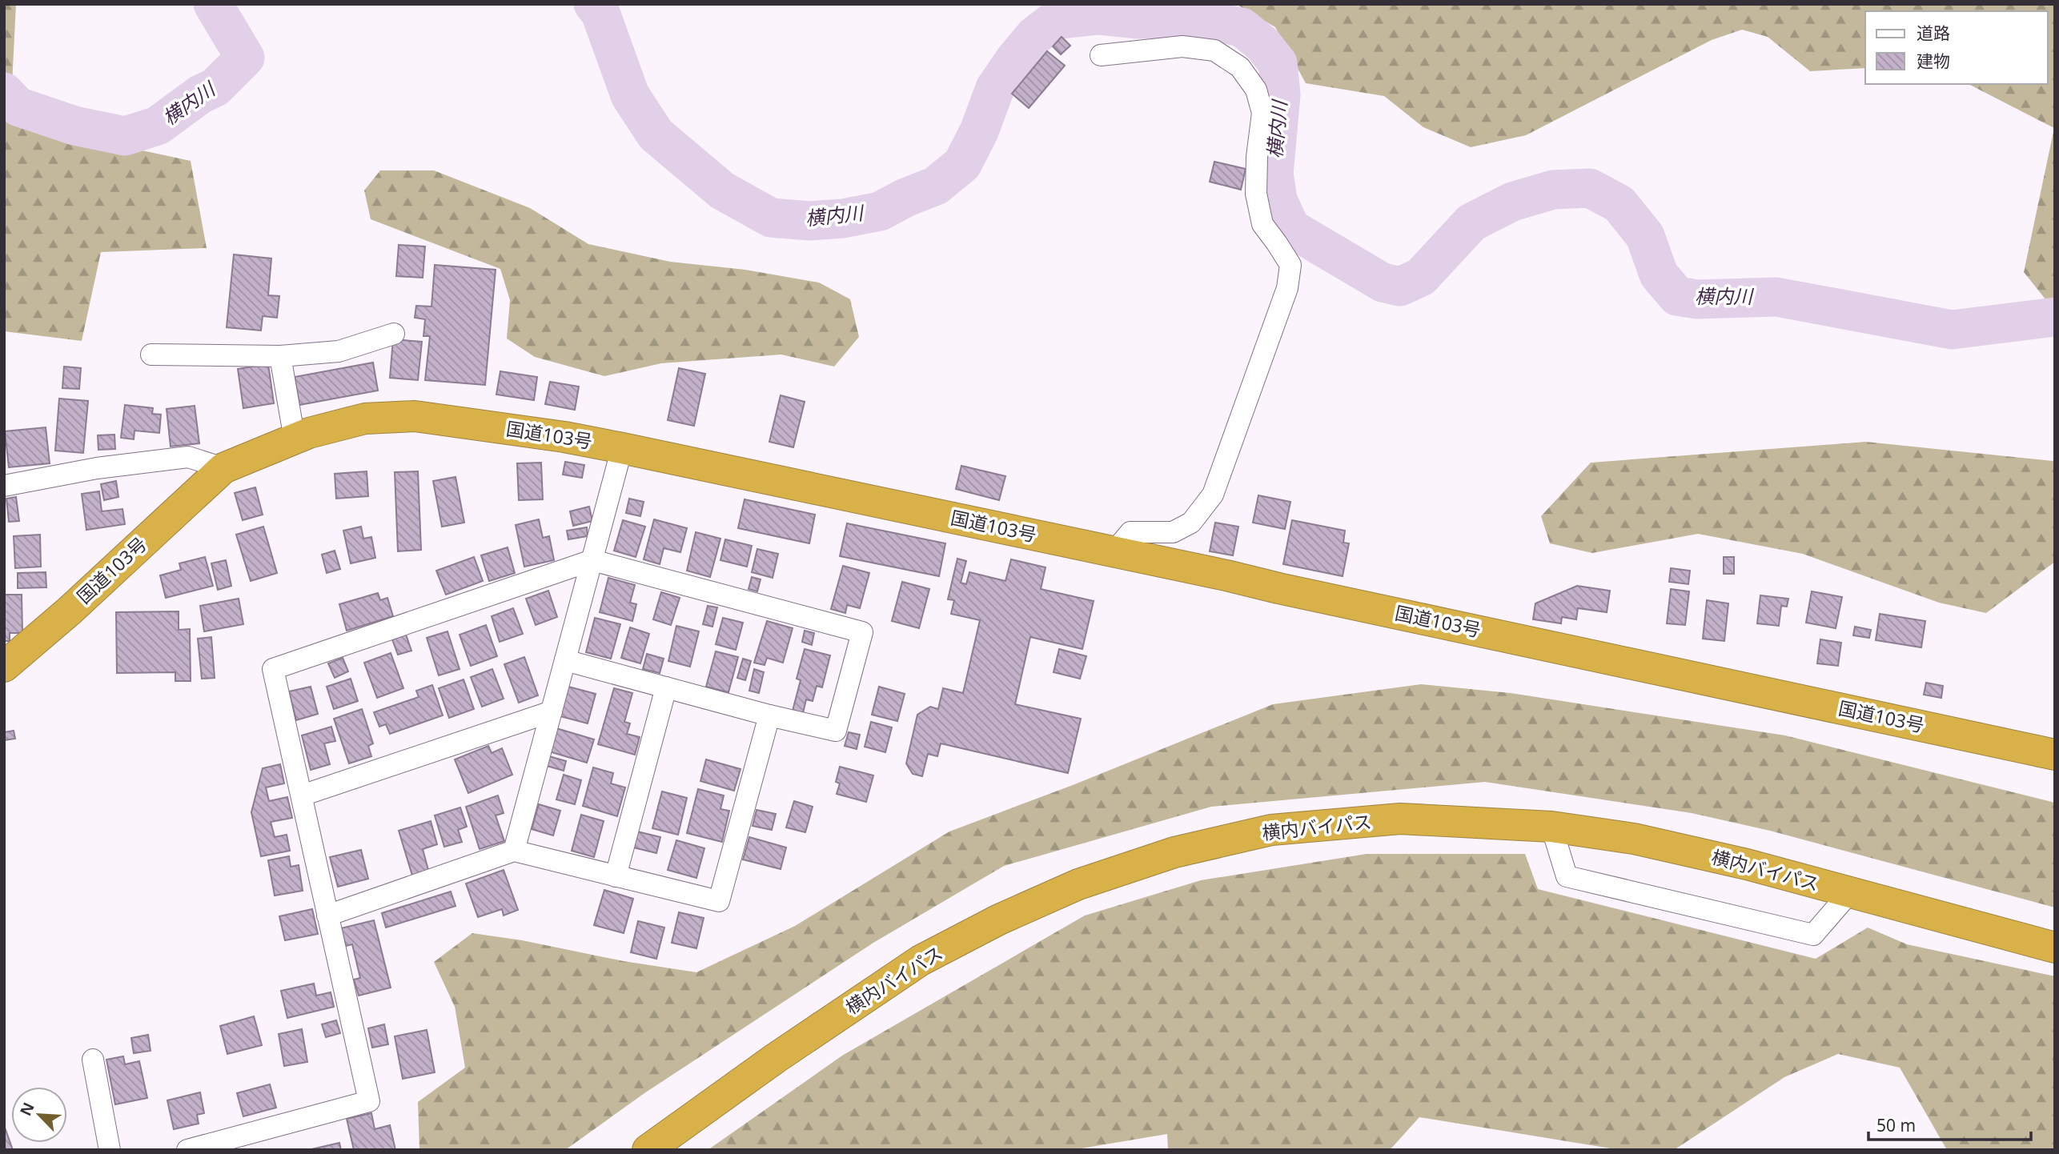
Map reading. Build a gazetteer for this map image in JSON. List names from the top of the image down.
{
  "streets": {
    "highway": ["国道103号", "横内バイパス"]
  },
  "water": ["横内川"],
  "legend": ["道路", "建物"],
  "scale_bar": "50 m",
  "north": "top left"
}
